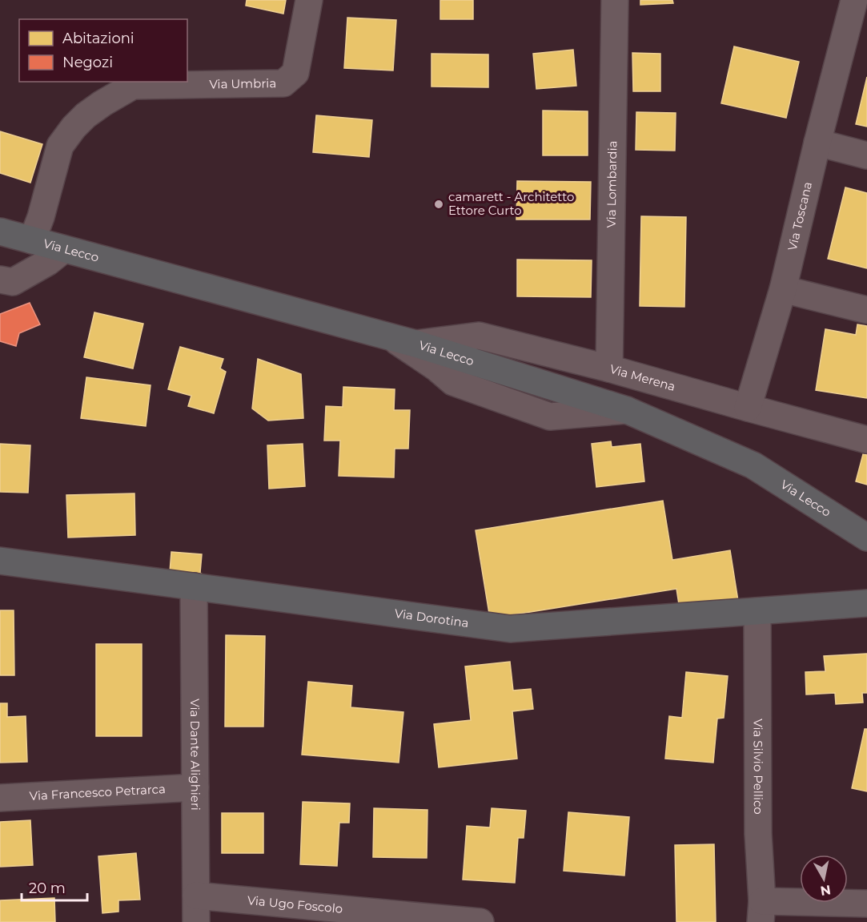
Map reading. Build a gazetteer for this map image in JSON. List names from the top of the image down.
{
  "streets": {
    "main road": ["Via Lecco", "Via Dorotina"],
    "street": [
      "Via Umbria",
      "Via Lombardia",
      "Via Toscana",
      "Via Merena",
      "Via Dante Alighieri",
      "Via Silvio Pellico",
      "Via Francesco Petrarca",
      "Via Ugo Foscolo"
    ]
  },
  "crossings": [
    ["Via Umbria", "Via Lecco"],
    ["Via Lombardia", "Via Merena"],
    ["Via Toscana", "Via Merena"],
    ["Via Lecco", "Via Merena"],
    ["Via Dorotina", "Via Dante Alighieri"],
    ["Via Dorotina", "Via Silvio Pellico"],
    ["Via Dante Alighieri", "Via Francesco Petrarca"],
    ["Via Dante Alighieri", "Via Ugo Foscolo"]
  ],
  "places": ["camarett - Architetto Ettore Curto"],
  "legend": ["Abitazioni", "Negozi"],
  "scale_bar": "20 m",
  "north": "bottom"
}
